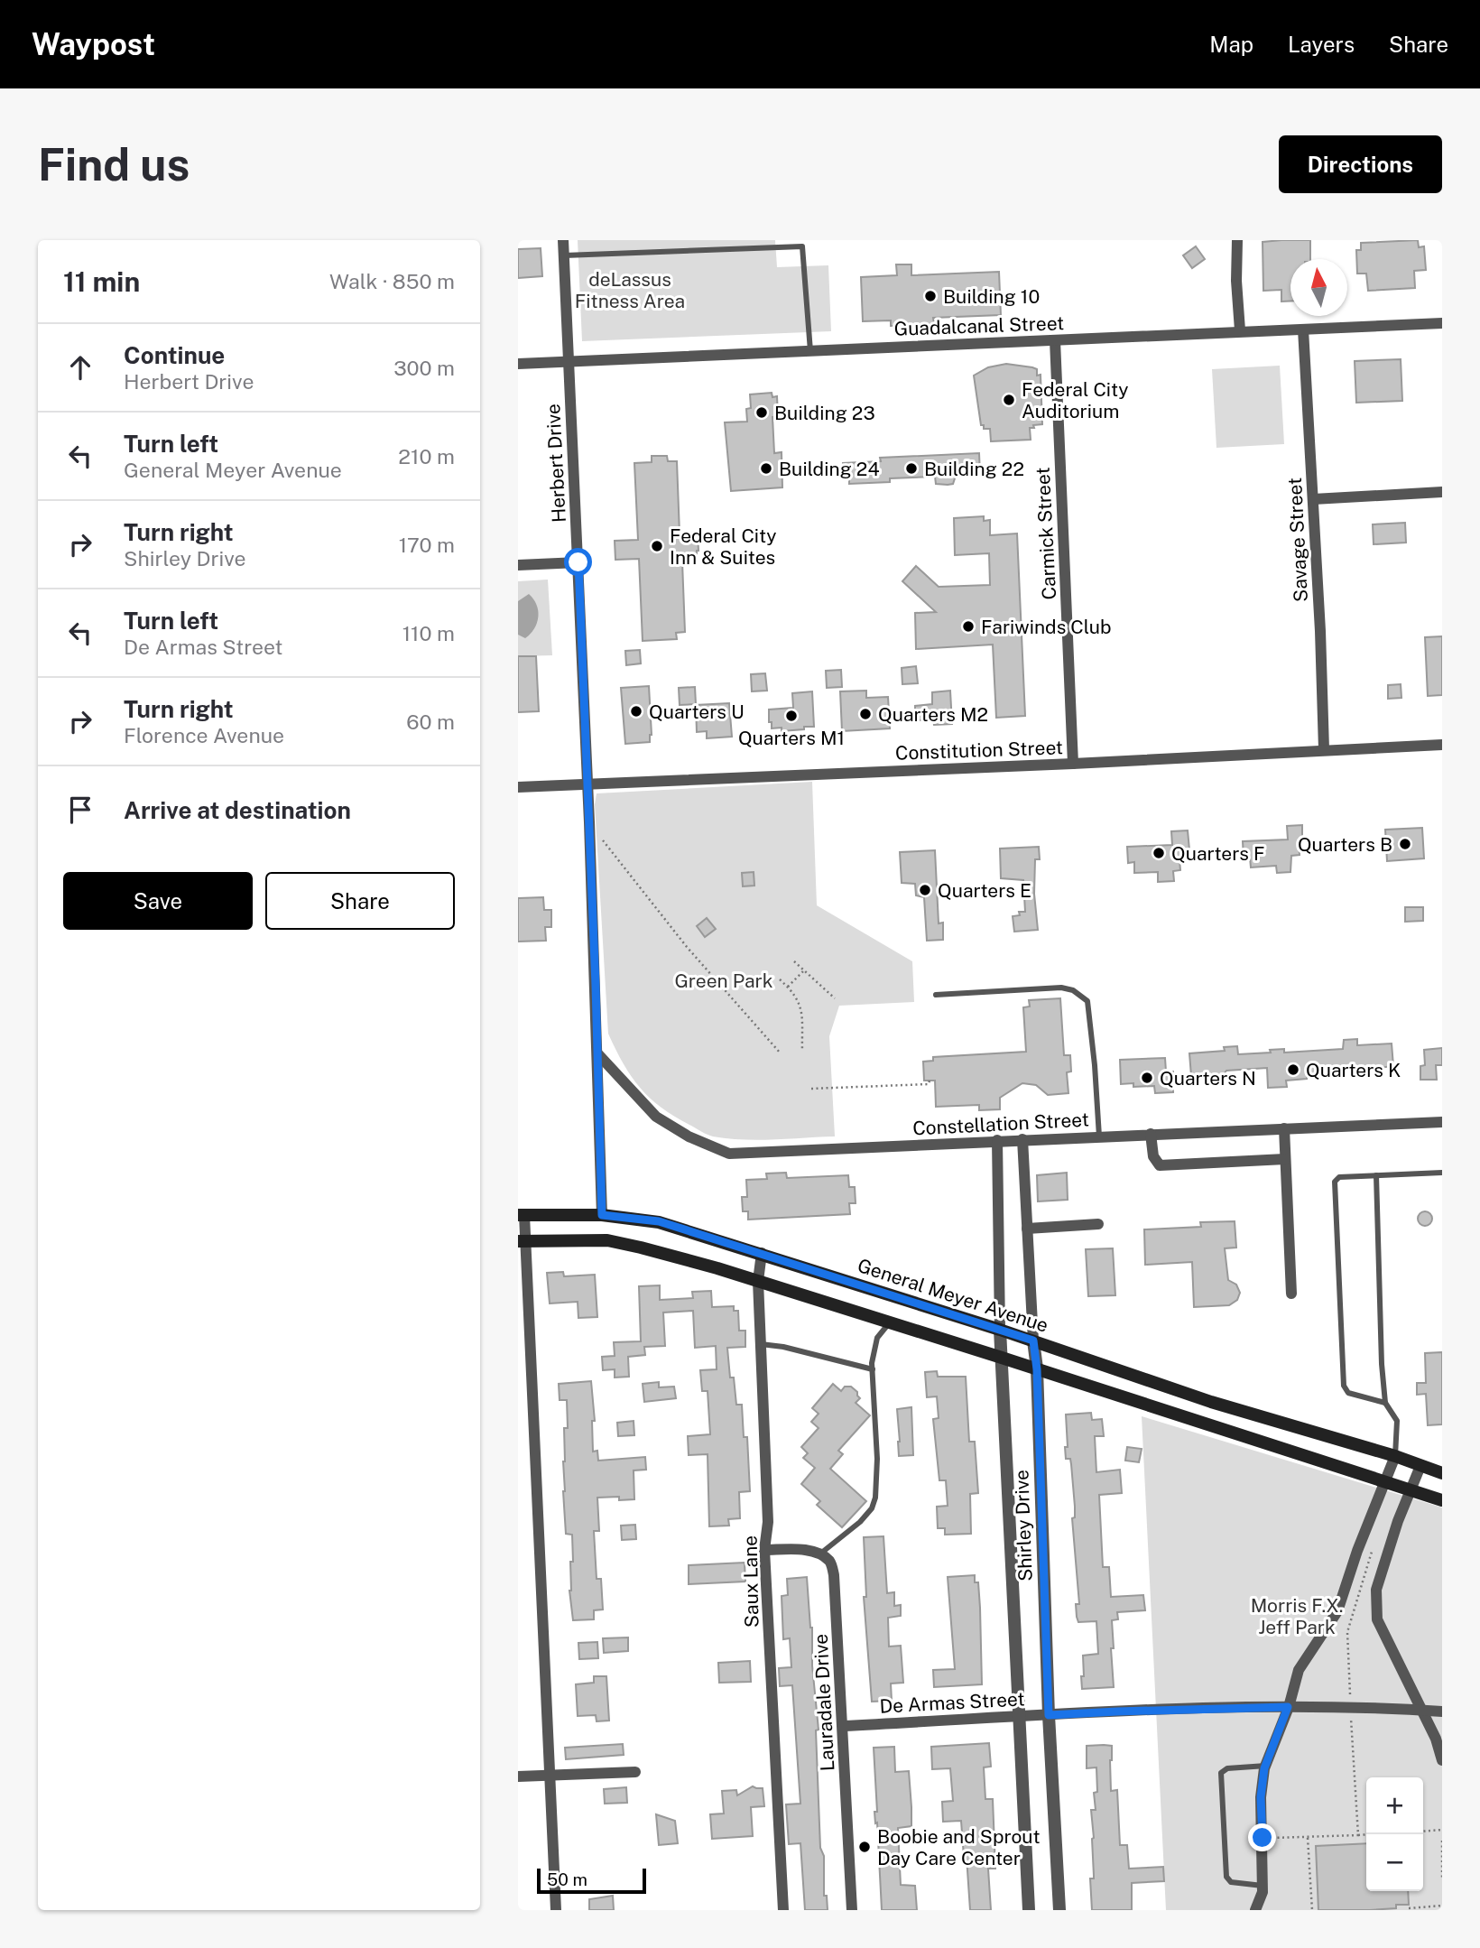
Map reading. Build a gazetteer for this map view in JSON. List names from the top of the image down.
{
  "streets": {
    "main road": ["General Meyer Avenue"],
    "street": [
      "Guadalcanal Street",
      "Herbert Drive",
      "Carmick Street",
      "Savage Street",
      "Constitution Street",
      "Constellation Street",
      "Shirley Drive",
      "Saux Lane",
      "Lauradale Drive",
      "De Armas Street"
    ]
  },
  "crossings": [
    ["Guadalcanal Street", "Herbert Drive"],
    ["Guadalcanal Street", "Carmick Street"],
    ["Guadalcanal Street", "Savage Street"],
    ["Herbert Drive", "Constitution Street"],
    ["Herbert Drive", "Constellation Street"],
    ["Herbert Drive", "General Meyer Avenue"],
    ["Carmick Street", "Constitution Street"],
    ["Savage Street", "Constitution Street"],
    ["Constellation Street", "Shirley Drive"],
    ["General Meyer Avenue", "Shirley Drive"],
    ["General Meyer Avenue", "Saux Lane"],
    ["Shirley Drive", "De Armas Street"],
    ["Lauradale Drive", "De Armas Street"]
  ],
  "parks": ["deLassus Fitness Area", "Green Park", "Morris F.X. Jeff Park"],
  "places": [
    "Building 10",
    "Federal City Auditorium",
    "Building 23",
    "Building 24",
    "Building 22",
    "Federal City Inn & Suites",
    "Fariwinds Club",
    "Quarters U",
    "Quarters M2",
    "Quarters M1",
    "Quarters B",
    "Quarters F",
    "Quarters E",
    "Quarters K",
    "Quarters N",
    "Boobie and Sprout Day Care Center"
  ],
  "scale_bar": "50 m",
  "north": "top",
  "page": {
    "header": "Waypost",
    "nav": ["Map", "Layers", "Share"],
    "buttons": [
      "Directions",
      ["Save", "Share"]
    ],
    "title": "Find us",
    "heading": ["11 min", "Walk · 850 m"],
    "list": [
      ["Continue", "Herbert Drive", "300 m"],
      ["Turn left", "General Meyer Avenue", "210 m"],
      ["Turn right", "Shirley Drive", "170 m"],
      ["Turn left", "De Armas Street", "110 m"],
      ["Turn right", "Florence Avenue", "60 m"],
      "Arrive at destination"
    ],
    "map_buttons": ["+", "−"],
    "scale": "50 m"
  }
}
